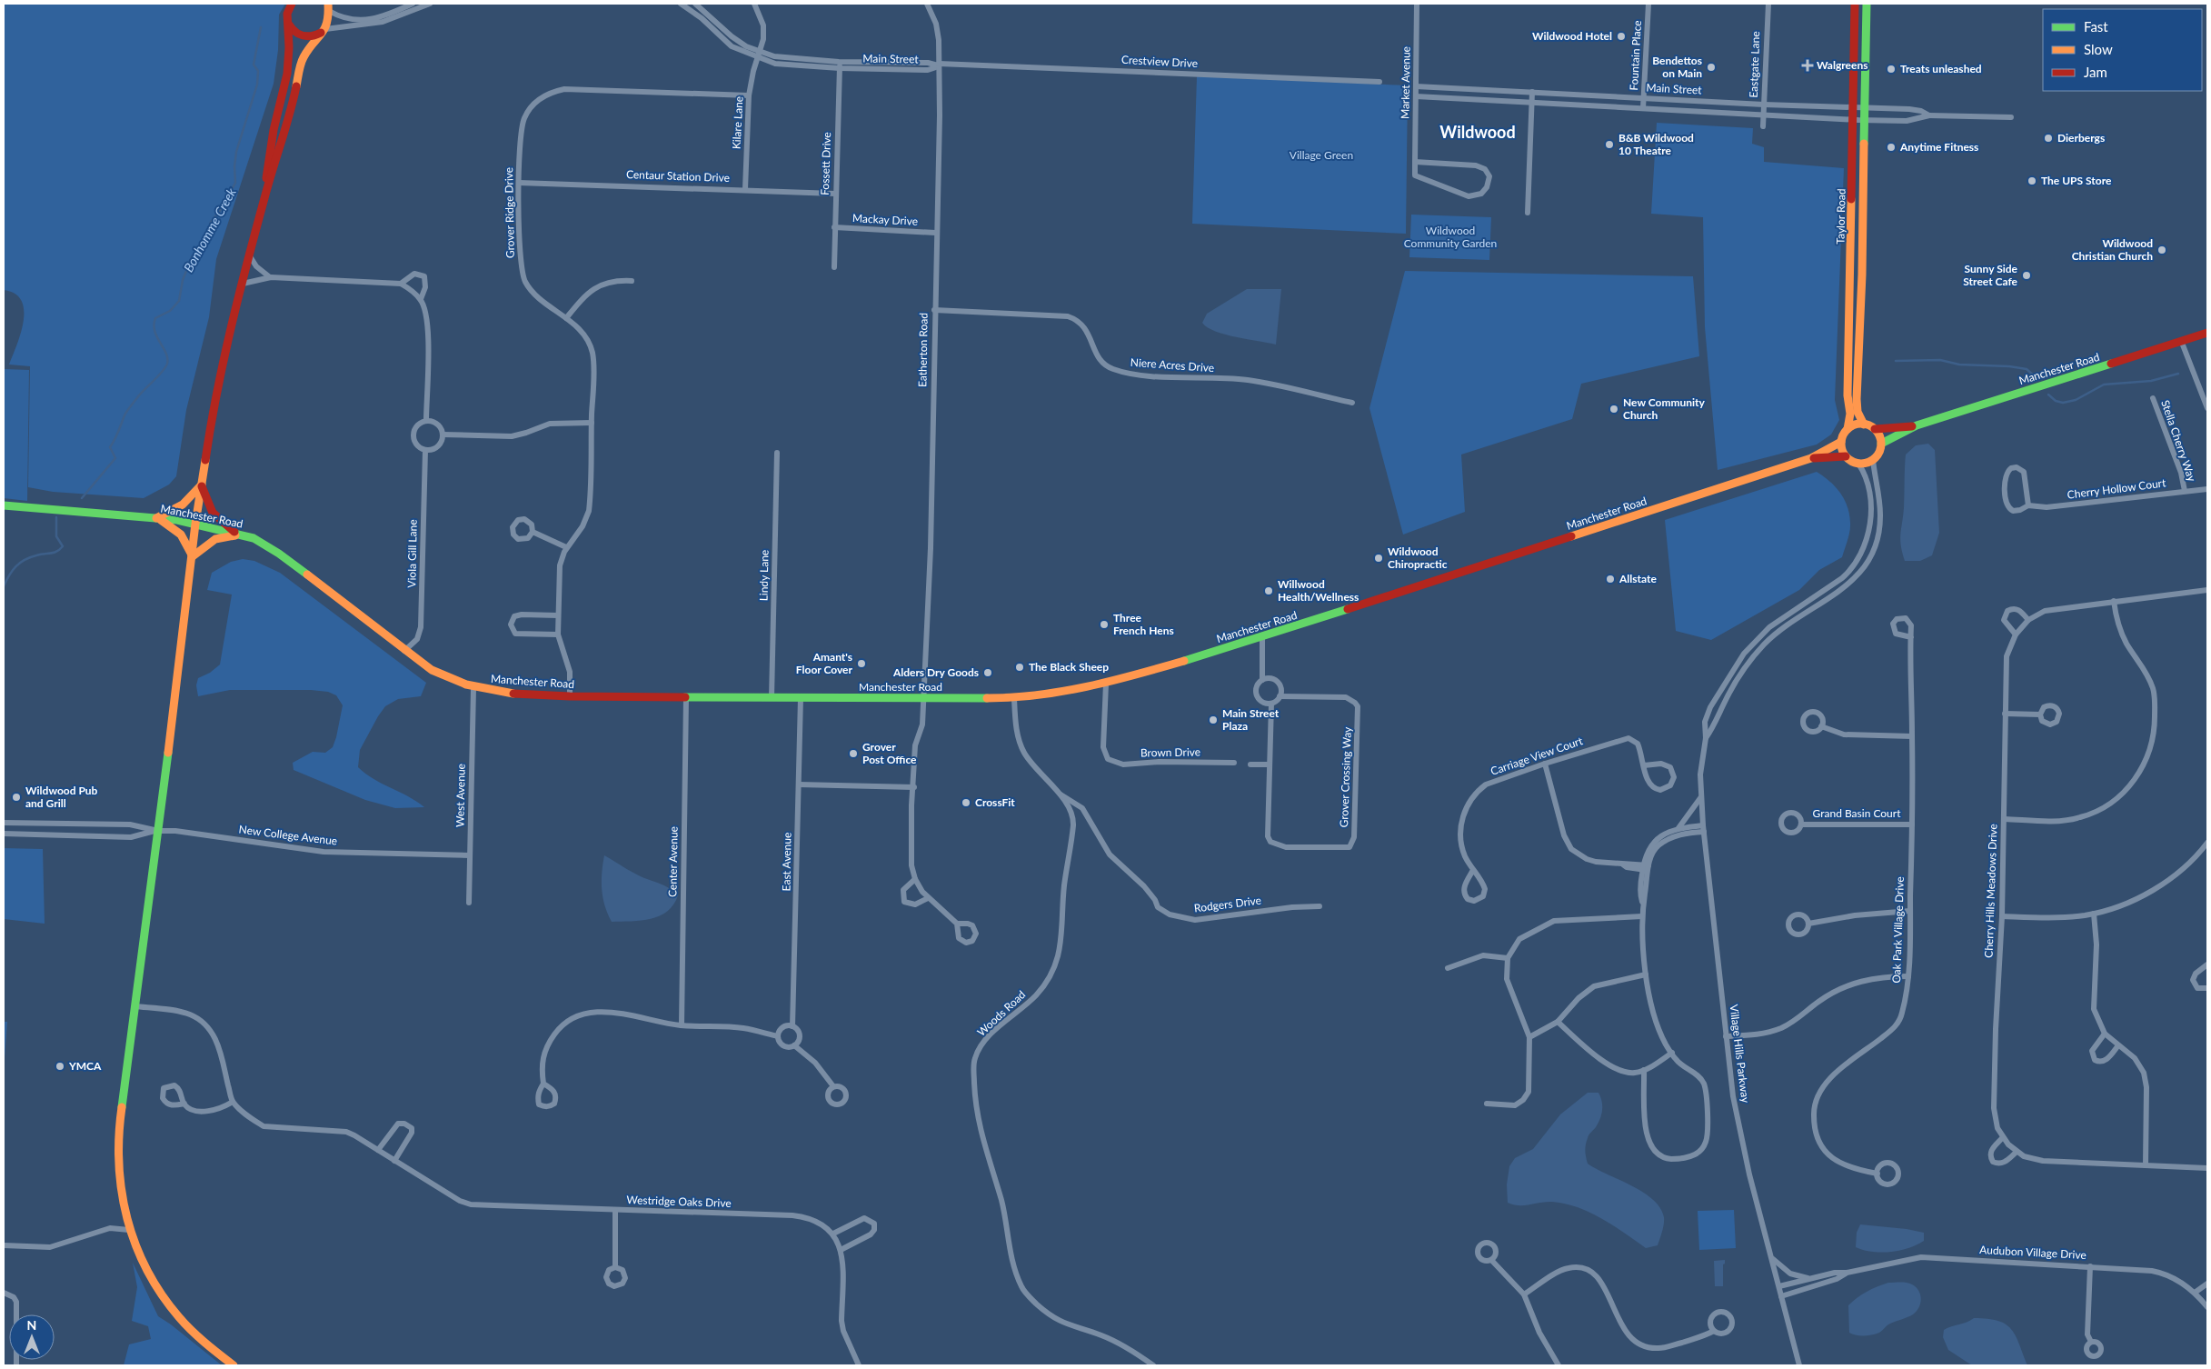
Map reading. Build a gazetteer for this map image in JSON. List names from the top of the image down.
{
  "streets": {
    "street": [
      "Fountain Place",
      "Main Street",
      "Crestview Drive",
      "Eastgate Lane",
      "Market Avenue",
      "Kilare Lane",
      "Fossett Drive",
      "Centaur Station Drive",
      "Grover Ridge Drive",
      "Taylor Road",
      "Mackay Drive",
      "Eatherton Road",
      "Niere Acres Drive",
      "Manchester Road",
      "Stella Cherry Way",
      "Cherry Hollow Court",
      "Viola Gill Lane",
      "Lindy Lane",
      "Brown Drive",
      "Carriage View Court",
      "Grover Crossing Way",
      "West Avenue",
      "Grand Basin Court",
      "New College Avenue",
      "Center Avenue",
      "East Avenue",
      "Cherry Hills Meadows Drive",
      "Rodgers Drive",
      "Oak Park Village Drive",
      "Woods Road",
      "Village Hills Parkway",
      "Westridge Oaks Drive",
      "Audubon Village Drive"
    ]
  },
  "crossings": [
    ["Fountain Place", "Main Street"],
    ["Main Street", "Crestview Drive"],
    ["Main Street", "Eastgate Lane"],
    ["Main Street", "Market Avenue"],
    ["Main Street", "Kilare Lane"],
    ["Main Street", "Fossett Drive"],
    ["Main Street", "Taylor Road"],
    ["Main Street", "Eatherton Road"],
    ["Crestview Drive", "Eatherton Road"],
    ["Kilare Lane", "Centaur Station Drive"],
    ["Kilare Lane", "Grover Ridge Drive"],
    ["Fossett Drive", "Centaur Station Drive"],
    ["Fossett Drive", "Mackay Drive"],
    ["Centaur Station Drive", "Grover Ridge Drive"],
    ["Grover Ridge Drive", "Manchester Road"],
    ["Taylor Road", "Manchester Road"],
    ["Taylor Road", "Village Hills Parkway"],
    ["Mackay Drive", "Eatherton Road"],
    ["Eatherton Road", "Niere Acres Drive"],
    ["Eatherton Road", "Manchester Road"],
    ["Manchester Road", "Viola Gill Lane"],
    ["Manchester Road", "Lindy Lane"],
    ["Manchester Road", "Brown Drive"],
    ["Manchester Road", "West Avenue"],
    ["Manchester Road", "Center Avenue"],
    ["Manchester Road", "East Avenue"],
    ["Manchester Road", "Woods Road"],
    ["Manchester Road", "Village Hills Parkway"],
    ["Stella Cherry Way", "Cherry Hollow Court"],
    ["West Avenue", "New College Avenue"],
    ["Grand Basin Court", "Oak Park Village Drive"],
    ["Rodgers Drive", "Woods Road"],
    ["Village Hills Parkway", "Audubon Village Drive"]
  ],
  "districts": ["Wildwood"],
  "water": ["Bonhomme Creek"],
  "parks": ["Village Green", "Wildwood Community Garden"],
  "places": {
    "other": [
      "Wildwood Hotel",
      "Bendettos on Main",
      "Treats unleashed",
      "Dierbergs",
      "B&B Wildwood 10 Theatre",
      "Anytime Fitness",
      "The UPS Store",
      "Wildwood Christian Church",
      "Sunny Side Street Cafe",
      "New Community Church",
      "Wildwood Chiropractic",
      "Allstate",
      "Willwood Health/Wellness",
      "Three French Hens",
      "Amant's Floor Cover",
      "The Black Sheep",
      "Alders Dry Goods",
      "Main Street Plaza",
      "Grover Post Office",
      "Wildwood Pub and Grill",
      "CrossFit",
      "YMCA"
    ],
    "health": ["Walgreens"]
  },
  "legend": ["Fast", "Slow", "Jam"],
  "north": "top"
}
